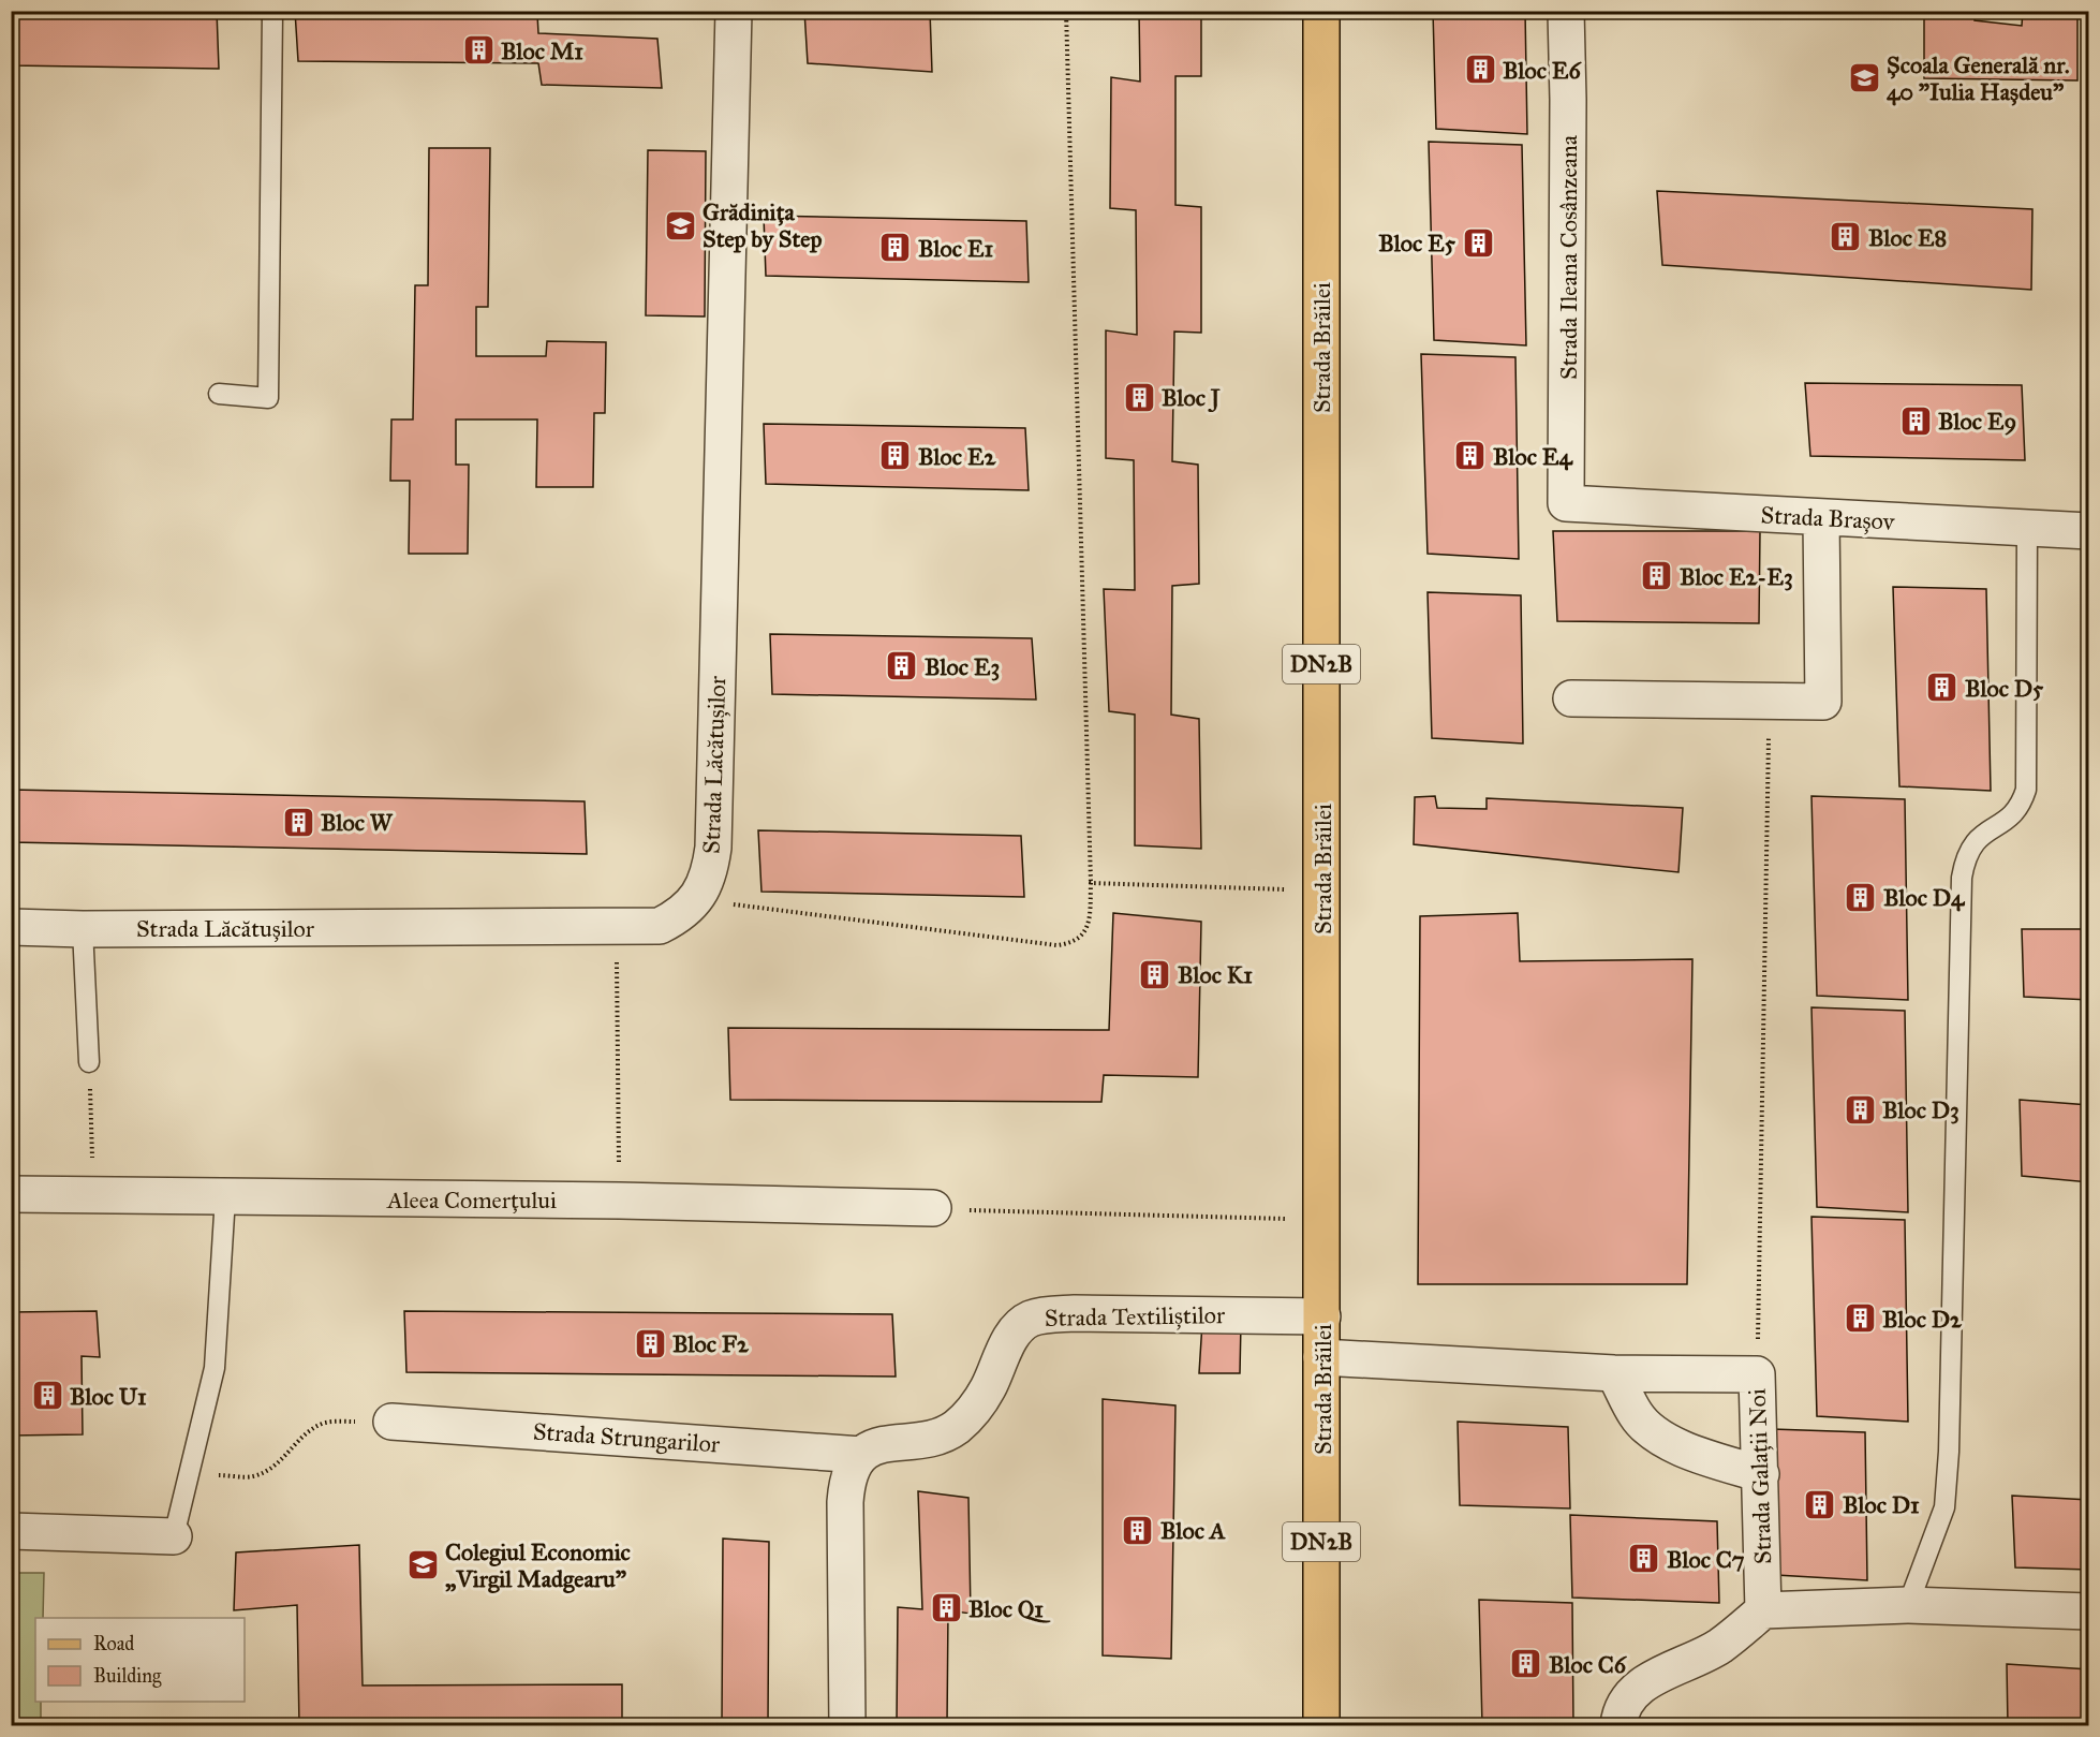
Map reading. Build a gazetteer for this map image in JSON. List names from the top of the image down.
{
  "streets": {
    "main road": ["Strada Brăilei", "DN2B"],
    "street": [
      "Strada Ileana Cosânzeana",
      "Strada Brașov",
      "Strada Lăcătușilor",
      "Aleea Comerțului",
      "Strada Textiliștilor",
      "Strada Strungarilor",
      "Strada Galații Noi"
    ]
  },
  "crossings": [
    ["Strada Ileana Cosânzeana", "Strada Brașov"],
    ["Strada Brăilei", "Strada Textiliștilor"],
    ["Strada Brăilei", "Strada Galații Noi"],
    ["Strada Textiliștilor", "Strada Strungarilor"]
  ],
  "places": {
    "building": [
      "Bloc M1",
      "Bloc E6",
      "Bloc E8",
      "Bloc E5",
      "Bloc E1",
      "Bloc J",
      "Bloc E9",
      "Bloc E2",
      "Bloc E4",
      "Bloc E2-E3",
      "Bloc E3",
      "Bloc D5",
      "Bloc W",
      "Bloc D4",
      "Bloc K1",
      "Bloc D3",
      "Bloc D2",
      "Bloc F2",
      "Bloc U1",
      "Bloc D1",
      "Bloc A",
      "Bloc C7",
      "Bloc Q1",
      "Bloc C6"
    ],
    "school or university": ["Școala Generală nr. 40 \"Iulia Hașdeu\"", "Grădinița Step by Step", "Colegiul Economic „Virgil Madgearu\""]
  },
  "legend": ["Road", "Building"]
}
